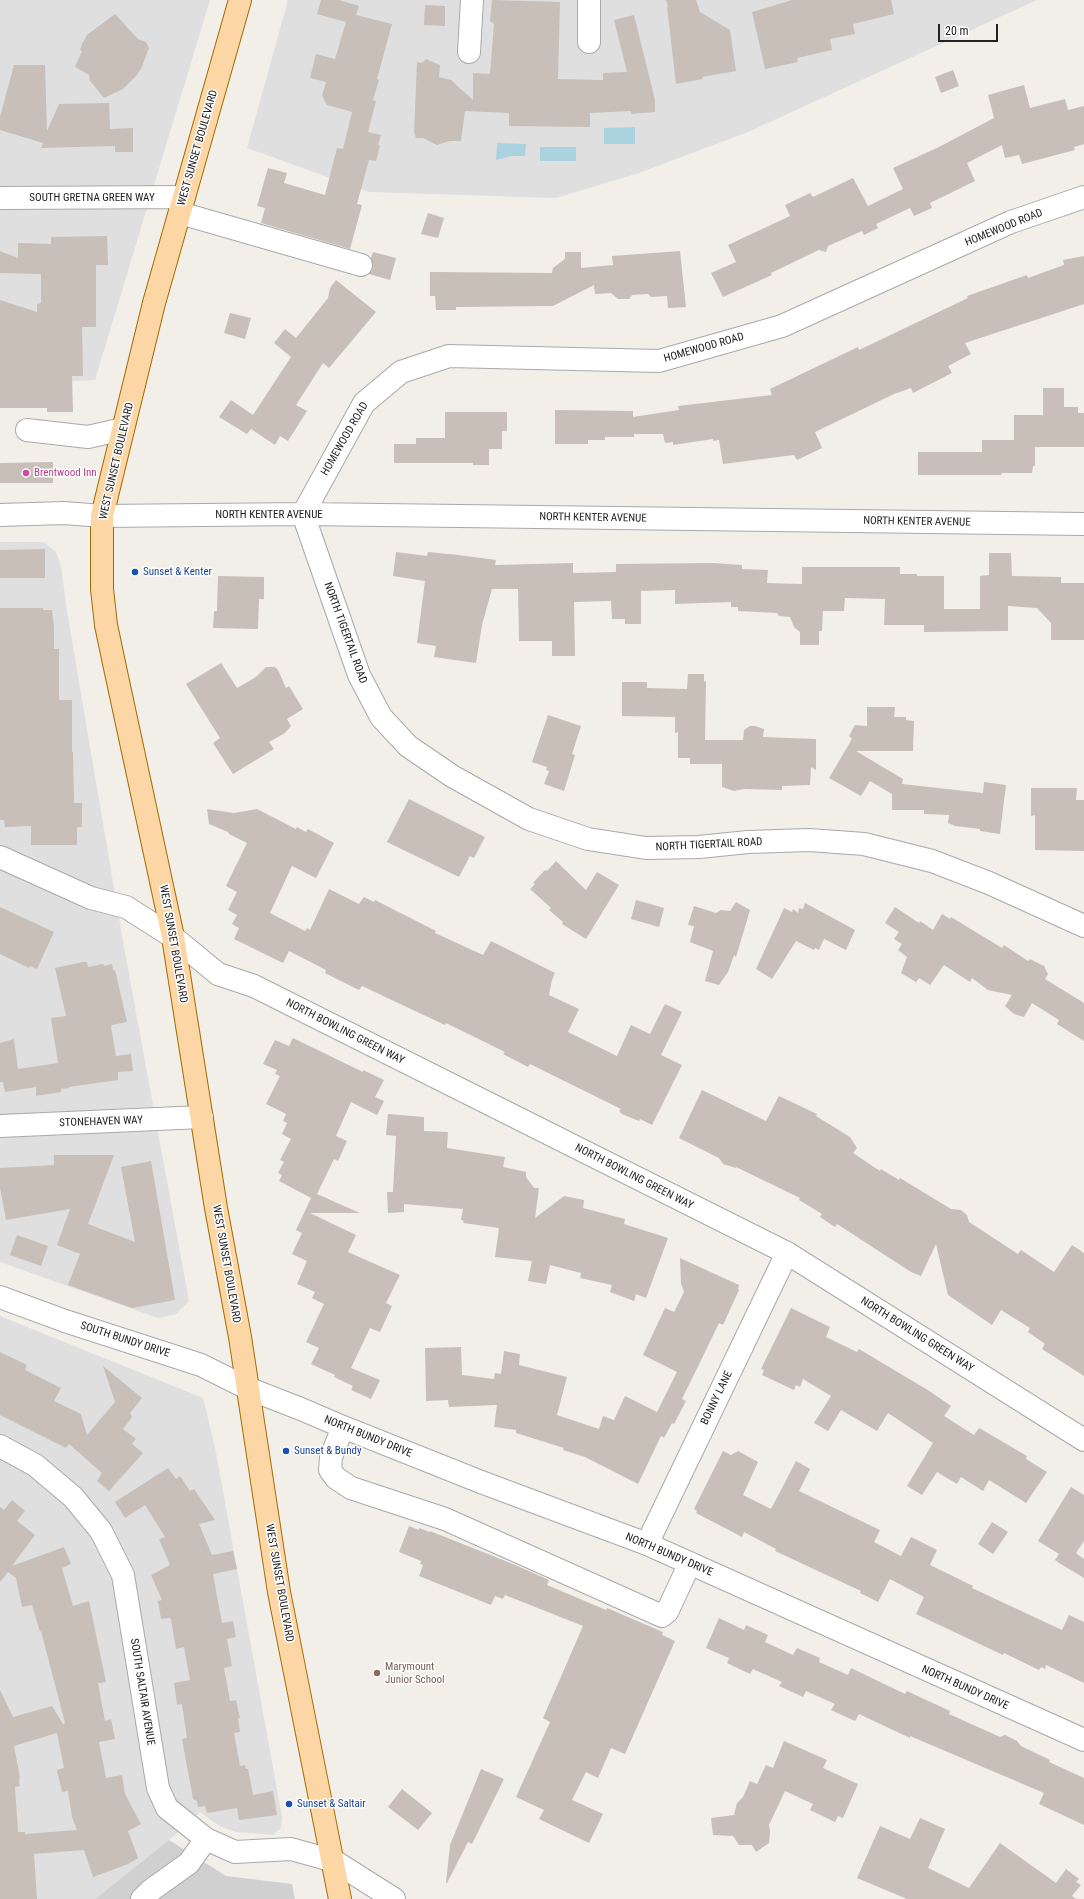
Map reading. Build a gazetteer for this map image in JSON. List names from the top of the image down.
{
  "streets": {
    "main road": ["WEST SUNSET BOULEVARD"],
    "street": [
      "SOUTH GRETNA GREEN WAY",
      "HOMEWOOD ROAD",
      "NORTH KENTER AVENUE",
      "NORTH TIGERTAIL ROAD",
      "NORTH BOWLING GREEN WAY",
      "STONEHAVEN WAY",
      "SOUTH BUNDY DRIVE",
      "BONNY LANE",
      "NORTH BUNDY DRIVE",
      "SOUTH SALTAIR AVENUE"
    ]
  },
  "crossings": [
    ["WEST SUNSET BOULEVARD", "SOUTH GRETNA GREEN WAY"],
    ["WEST SUNSET BOULEVARD", "NORTH KENTER AVENUE"],
    ["WEST SUNSET BOULEVARD", "NORTH BOWLING GREEN WAY"],
    ["WEST SUNSET BOULEVARD", "STONEHAVEN WAY"],
    ["WEST SUNSET BOULEVARD", "SOUTH BUNDY DRIVE"],
    ["WEST SUNSET BOULEVARD", "NORTH BUNDY DRIVE"],
    ["WEST SUNSET BOULEVARD", "SOUTH SALTAIR AVENUE"],
    ["HOMEWOOD ROAD", "NORTH KENTER AVENUE"],
    ["HOMEWOOD ROAD", "NORTH TIGERTAIL ROAD"],
    ["NORTH KENTER AVENUE", "NORTH TIGERTAIL ROAD"],
    ["NORTH BOWLING GREEN WAY", "BONNY LANE"],
    ["SOUTH BUNDY DRIVE", "NORTH BUNDY DRIVE"],
    ["BONNY LANE", "NORTH BUNDY DRIVE"]
  ],
  "places": [
    "Brentwood Inn",
    "Sunset & Kenter",
    "Sunset & Bundy",
    "Marymount Junior School",
    "Sunset & Saltair"
  ],
  "scale_bar": "20 m"
}
